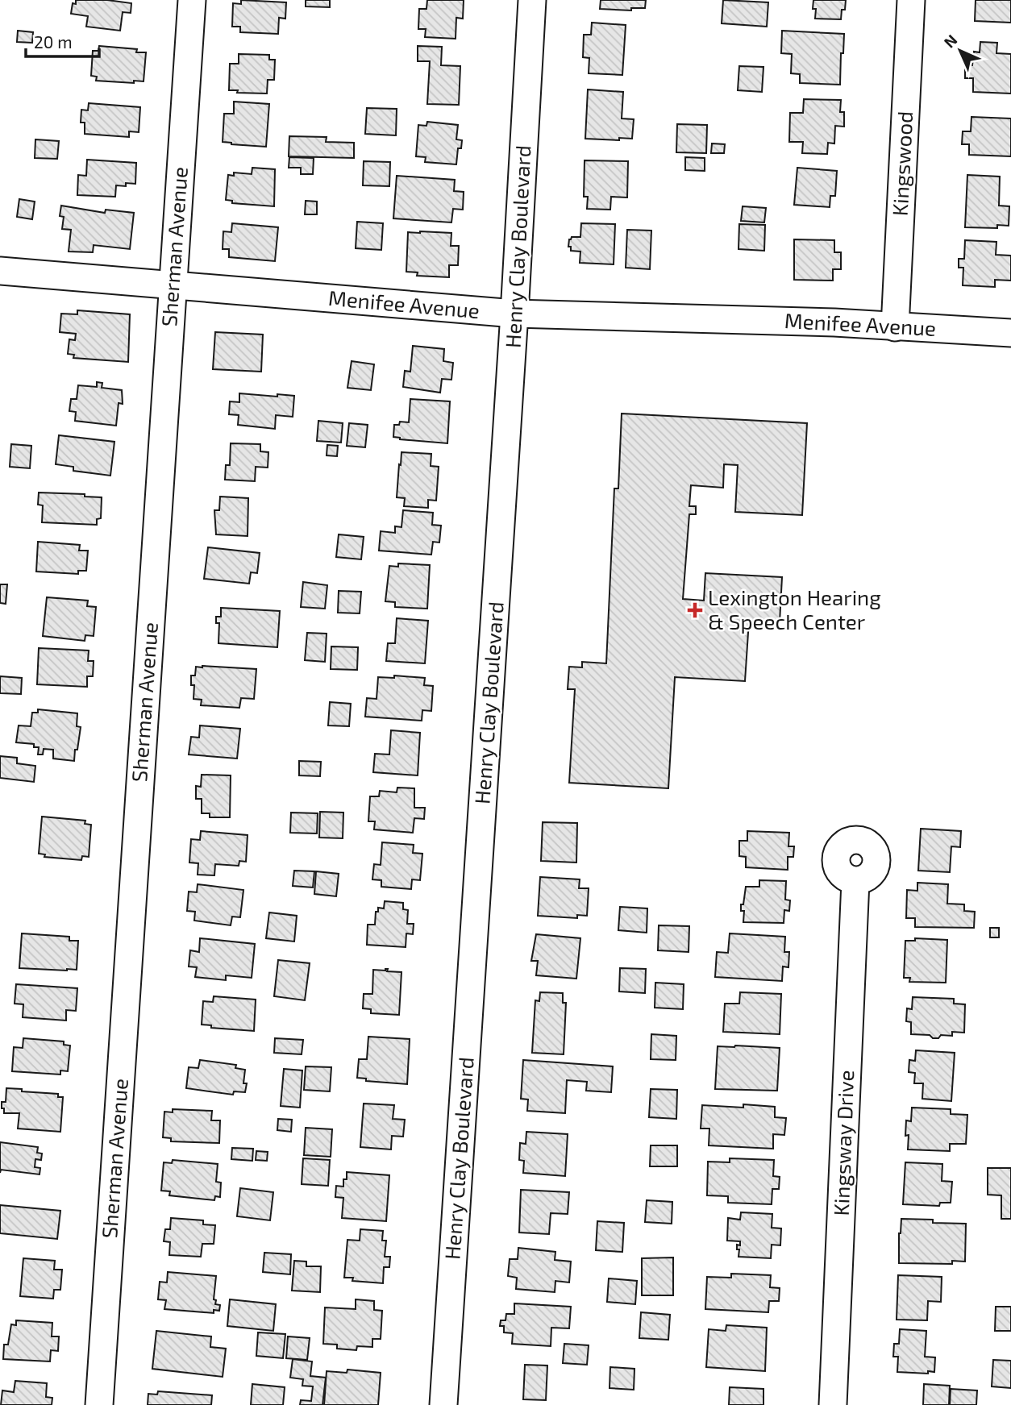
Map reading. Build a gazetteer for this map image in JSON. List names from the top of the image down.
{
  "streets": {
    "street": [
      "Kingswood",
      "Sherman Avenue",
      "Henry Clay Boulevard",
      "Menifee Avenue",
      "Kingsway Drive"
    ]
  },
  "crossings": [
    ["Kingswood", "Menifee Avenue"],
    ["Sherman Avenue", "Menifee Avenue"],
    ["Henry Clay Boulevard", "Menifee Avenue"]
  ],
  "places": {
    "health": ["Lexington Hearing & Speech Center"]
  },
  "scale_bar": "20 m",
  "north": "top left"
}
